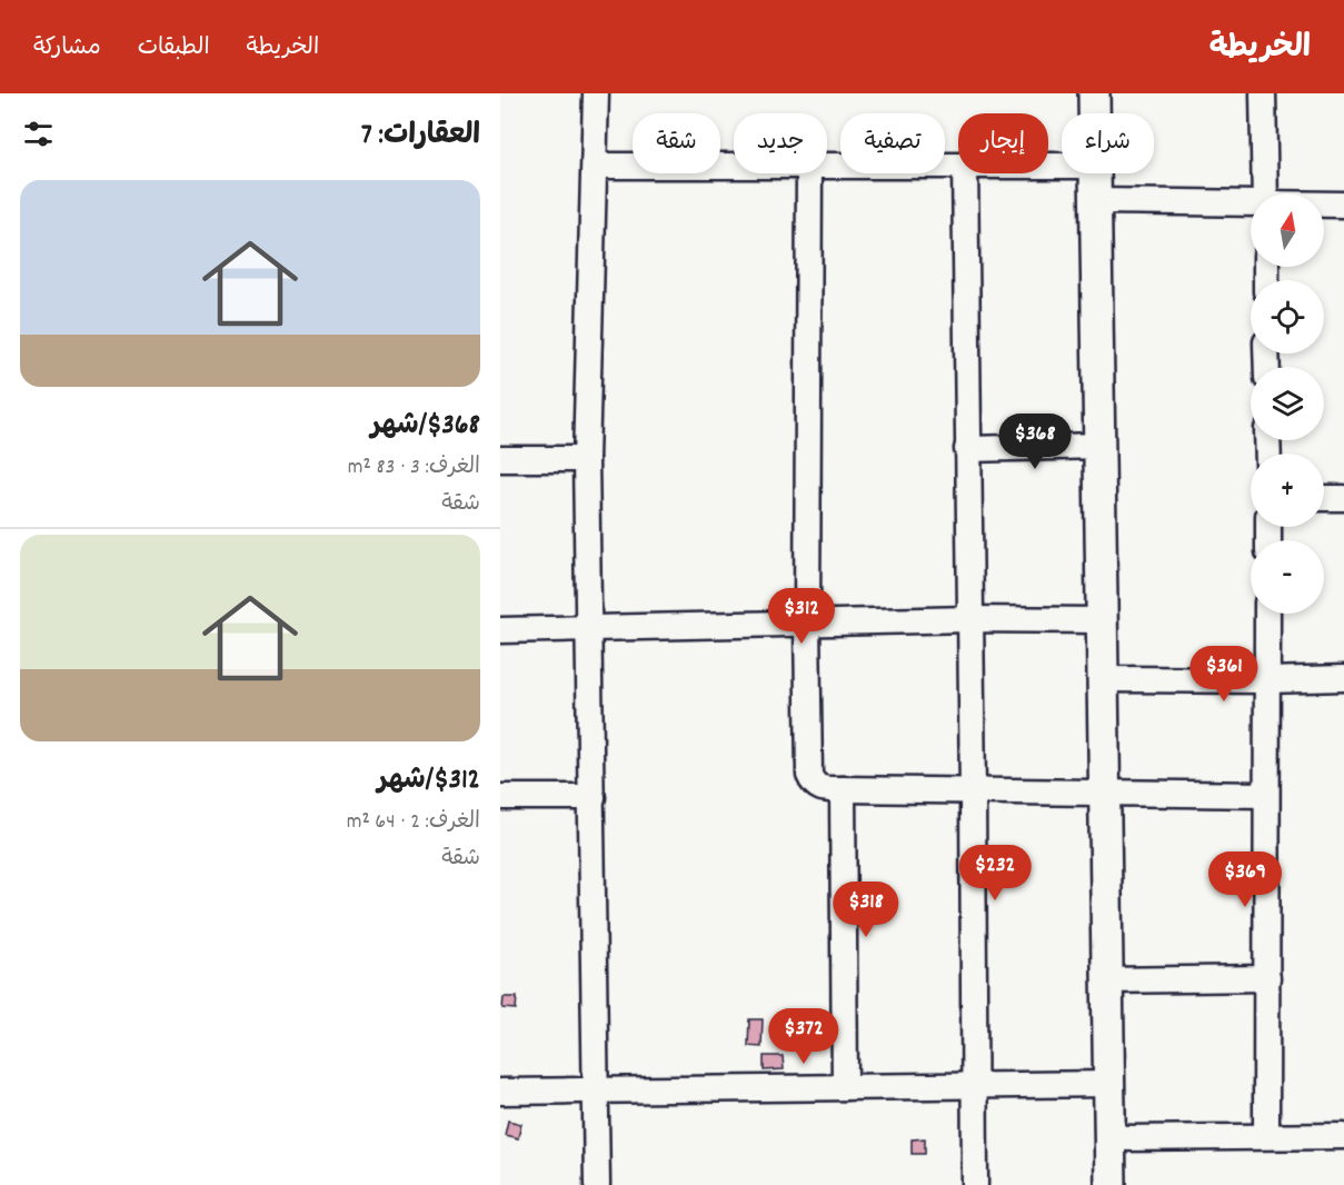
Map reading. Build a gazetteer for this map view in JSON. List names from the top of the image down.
{
  "north": "top",
  "page": {
    "header": "الخريطة",
    "nav": ["الخريطة", "الطبقات", "مشاركة"],
    "heading": "العقارات: 7",
    "chip": [
      "شراء",
      "إيجار",
      "تصفية",
      "جديد",
      "شقة"
    ],
    "list": [
      {
        "name": "$368/شهر",
        "note": "الغرف: 3 · 83 m² · شقة"
      },
      {
        "name": "$312/شهر",
        "note": "الغرف: 2 · 64 m² · شقة"
      }
    ],
    "map_buttons": ["+", "−"],
    "price": [
      "$368",
      "$312",
      "$361",
      "$232",
      "$369",
      "$318",
      "$372"
    ]
  }
}
